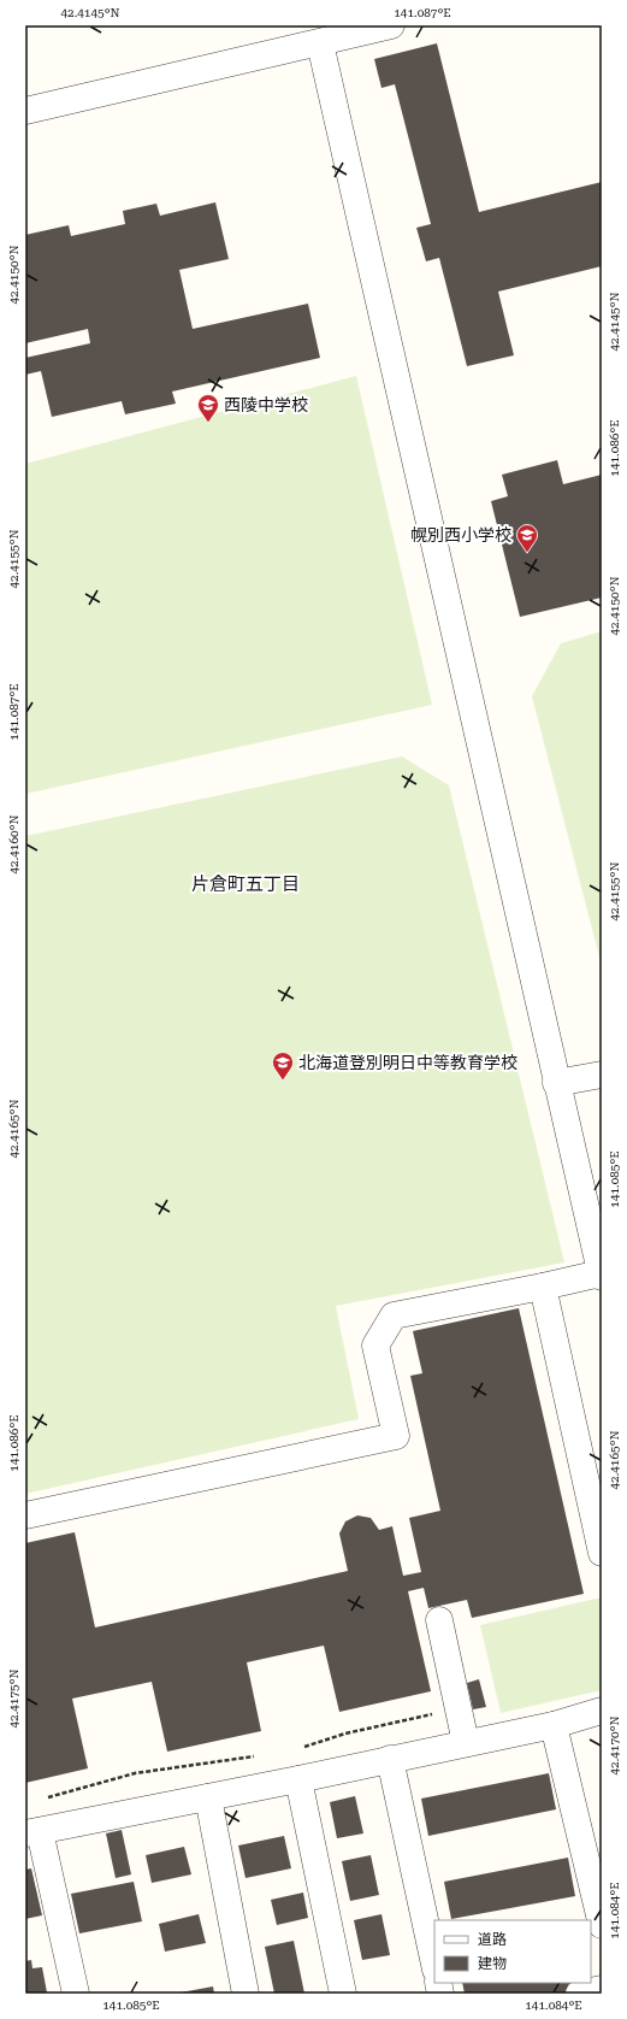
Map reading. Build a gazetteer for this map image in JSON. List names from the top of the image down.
{
  "districts": ["片倉町五丁目"],
  "places": {
    "school or university": ["西陵中学校", "幌別西小学校", "北海道登別明日中等教育学校"]
  },
  "legend": ["道路", "建物"],
  "coordinates": [
    "42.4145°N",
    "141.087°E",
    "42.4150°N",
    "141.086°E",
    "42.4155°N",
    "42.4160°N",
    "42.4165°N",
    "141.085°E",
    "42.4175°N",
    "42.4170°N",
    "141.084°E"
  ]
}
